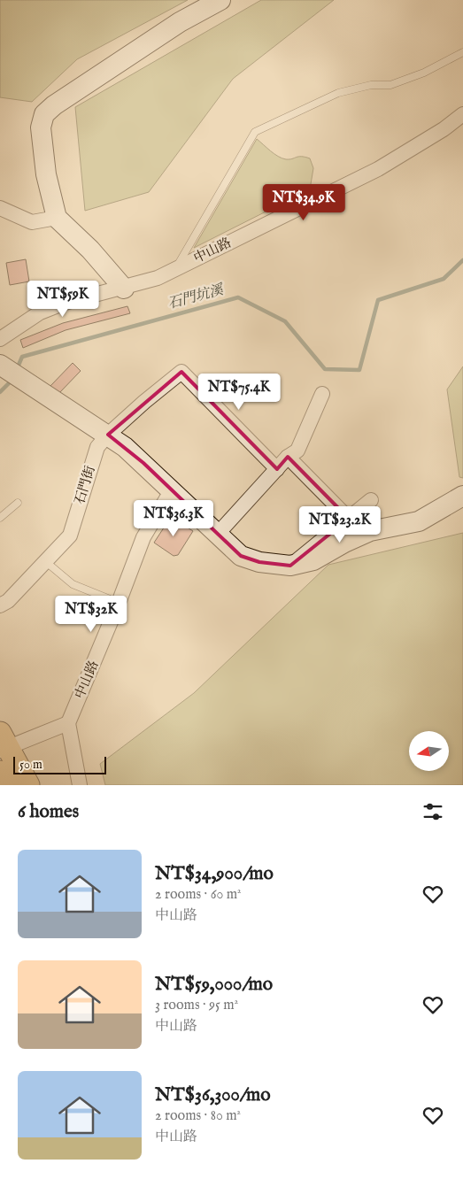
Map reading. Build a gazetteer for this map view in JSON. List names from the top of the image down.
{
  "streets": {
    "street": ["中山路", "石門街"]
  },
  "water": ["石門坑溪"],
  "scale_bar": "50 m",
  "north": "left",
  "page": {
    "price": [
      "NT$34.9K",
      "NT$59K",
      "NT$75.4K",
      "NT$36.3K",
      "NT$23.2K",
      "NT$32K"
    ],
    "scale": "50 m",
    "heading": "6 homes",
    "list": [
      {
        "name": "NT$34,900/mo",
        "note": "2 rooms · 60 m² · 中山路"
      },
      {
        "name": "NT$59,000/mo",
        "note": "3 rooms · 95 m² · 中山路"
      },
      {
        "name": "NT$36,300/mo",
        "note": "2 rooms · 80 m² · 中山路"
      }
    ]
  }
}
